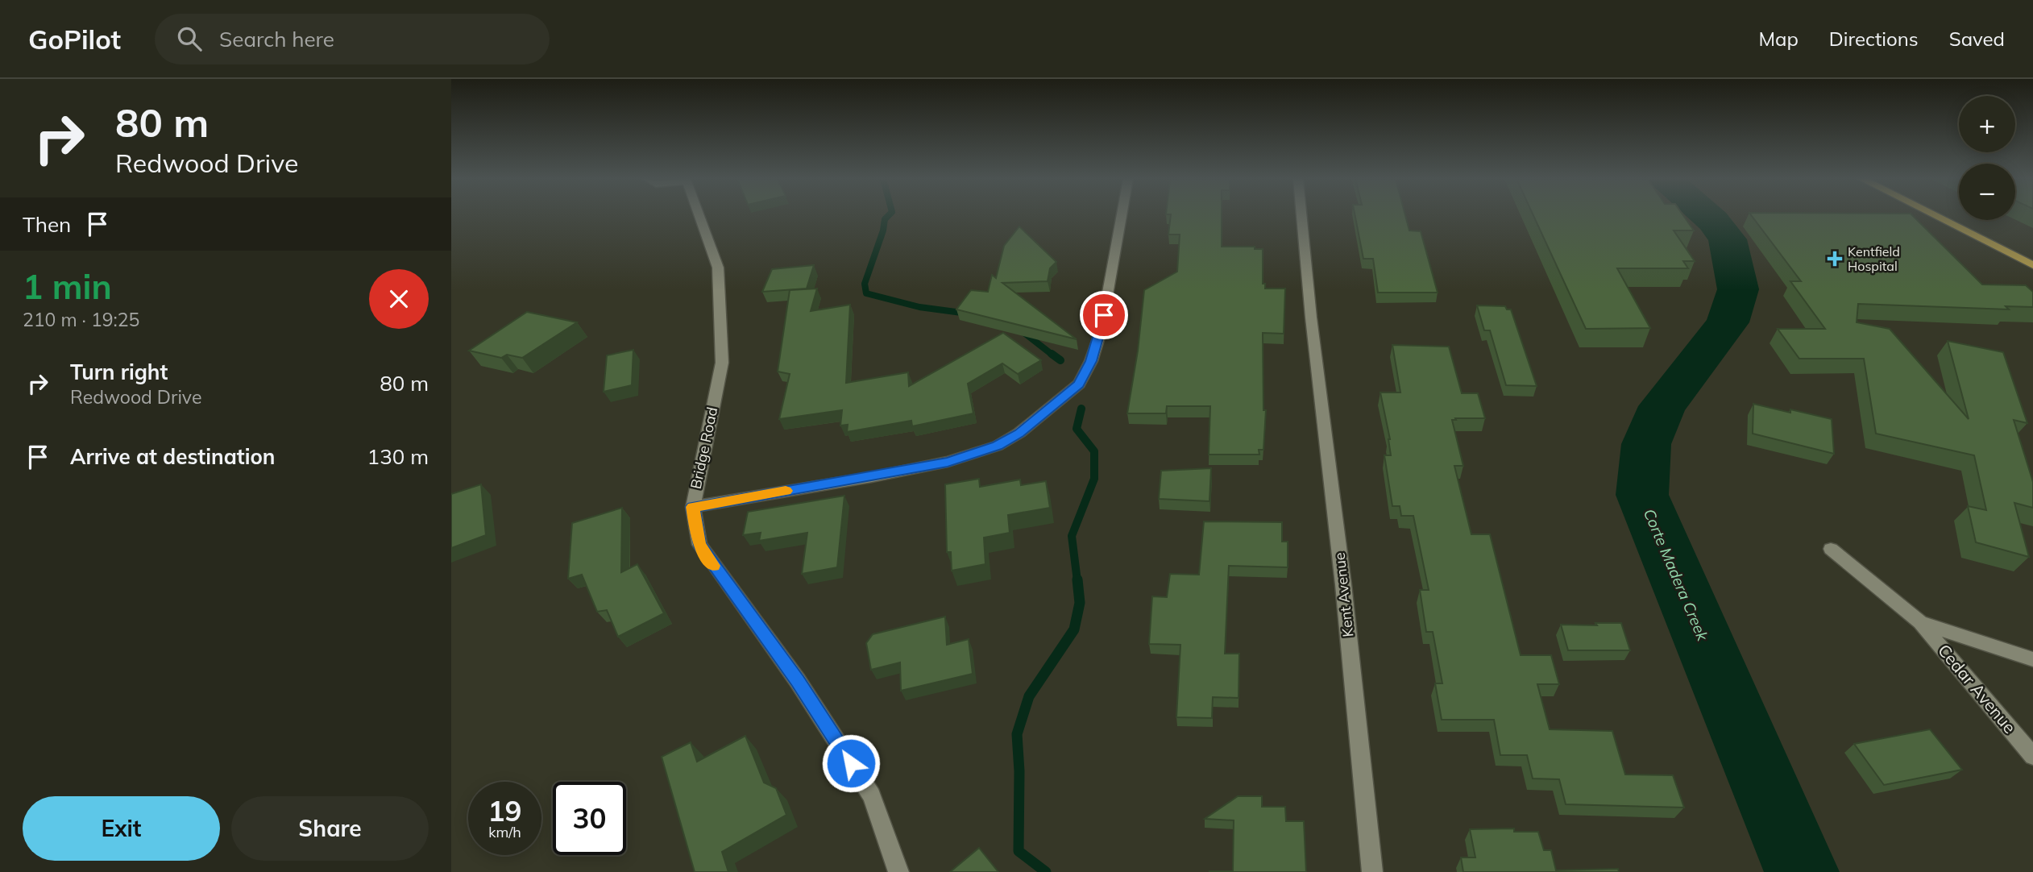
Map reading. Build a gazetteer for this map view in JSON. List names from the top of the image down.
{
  "streets": {
    "street": ["Bridge Road", "Kent Avenue", "Cedar Avenue"]
  },
  "water": ["Corte Madera Creek"],
  "places": {
    "health": ["Kentfield Hospital"]
  },
  "page": {
    "header": "GoPilot",
    "search": "Search here",
    "nav": ["Map", "Directions", "Saved"],
    "turn": ["80 m", "Redwood Drive"],
    "map_buttons": ["+", "−"],
    "then": "Then",
    "heading": ["1 min", "210 m · 19:25"],
    "list": [
      {
        "name": "Turn right",
        "note": "Redwood Drive",
        "value": "80 m"
      },
      {
        "name": "Arrive at destination",
        "value": "130 m"
      }
    ],
    "speed": "19 km/h",
    "limit": "30",
    "buttons": ["Exit", "Share"]
  }
}
